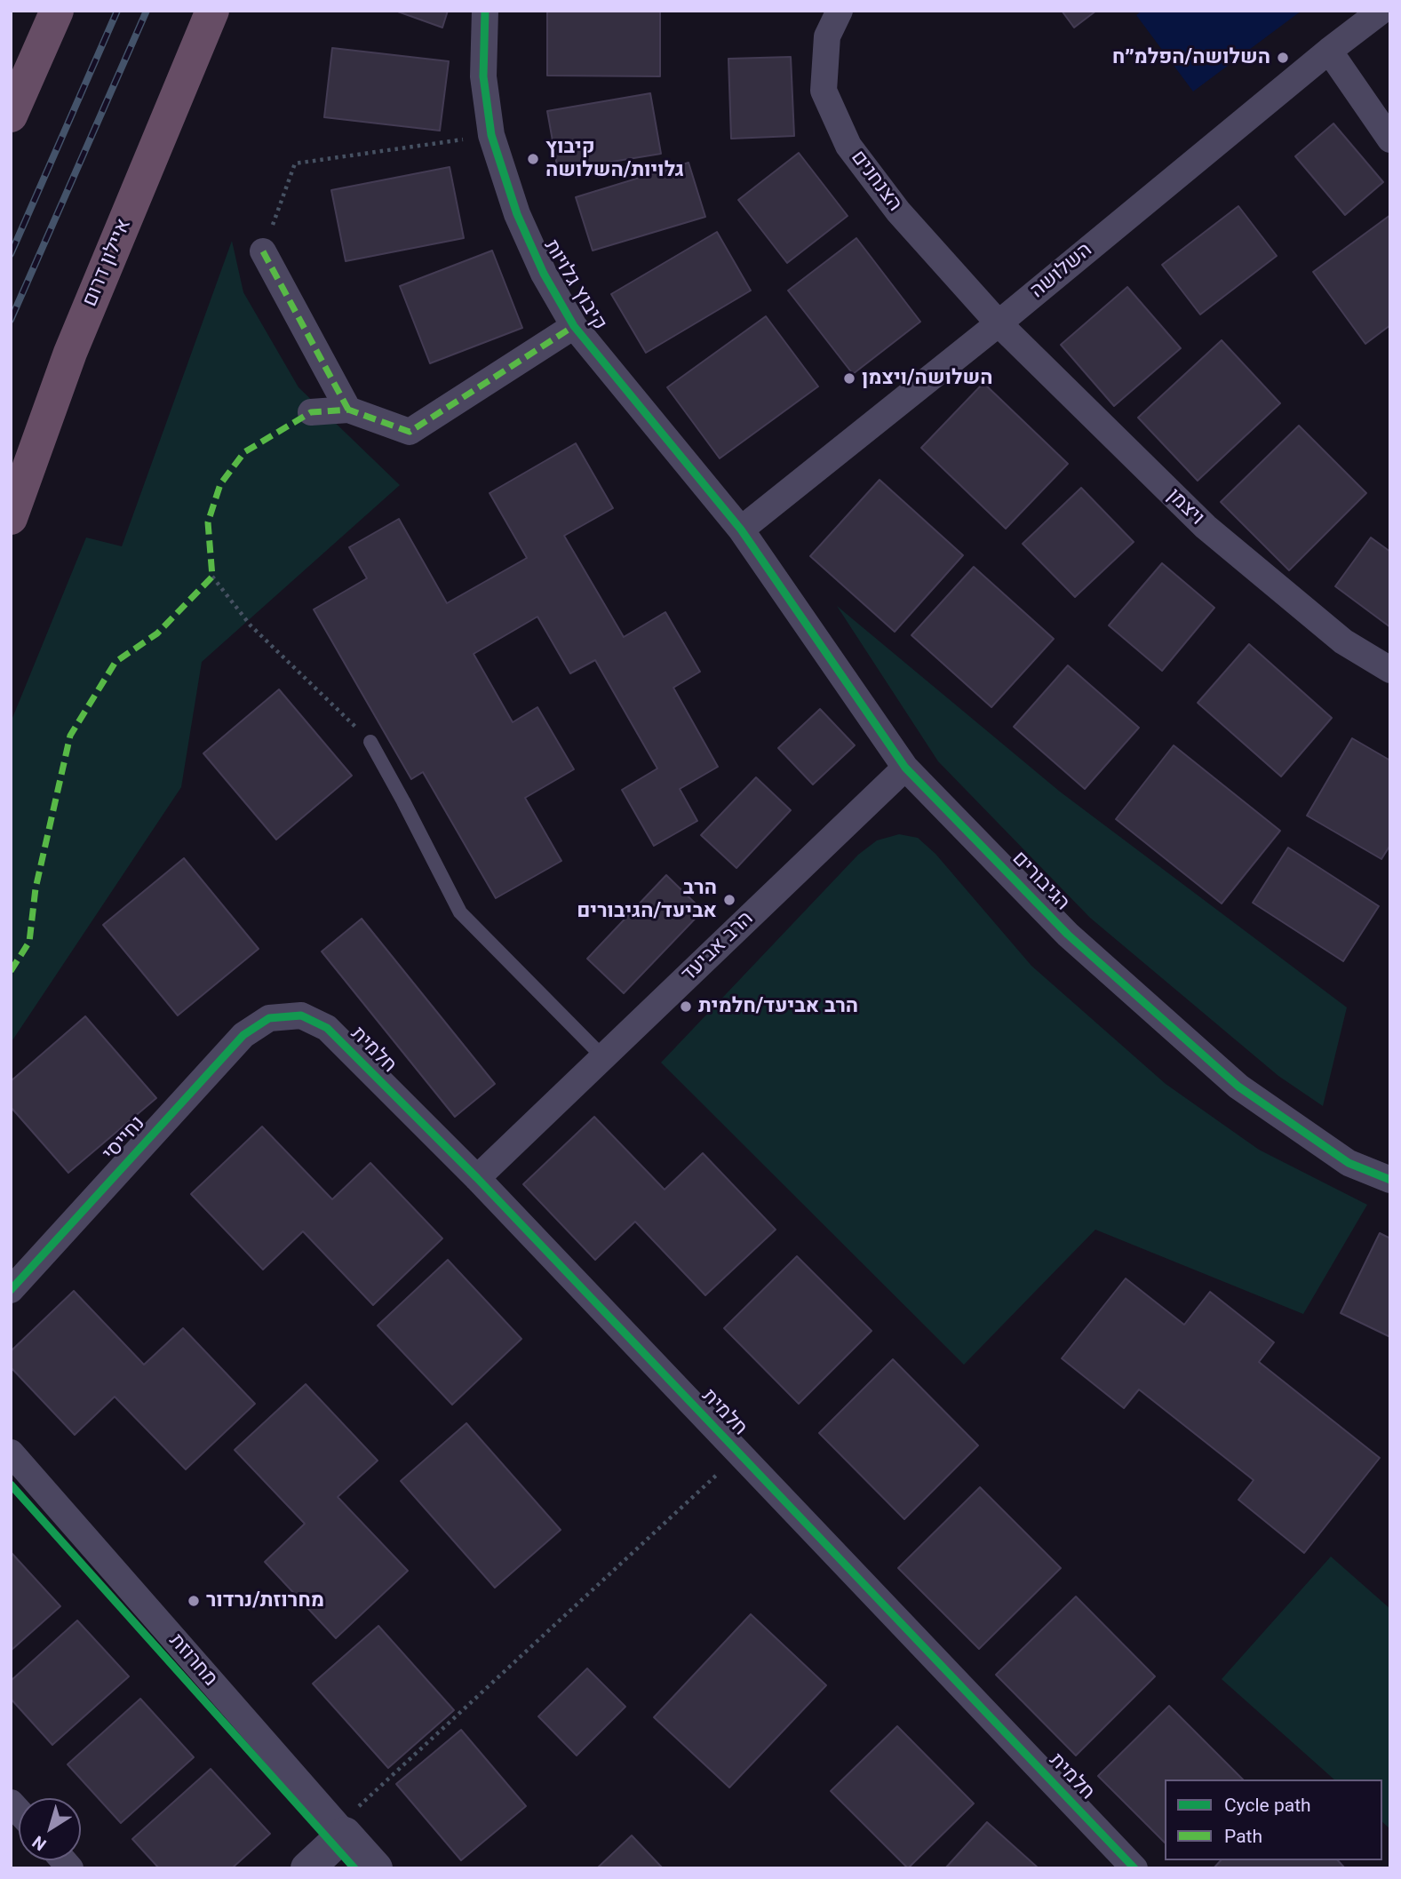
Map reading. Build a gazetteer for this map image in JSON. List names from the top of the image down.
{
  "streets": {
    "highway": ["איילון דרום"],
    "street": [
      "הצנחנים",
      "השלושה",
      "קיבוץ גלויות",
      "ויצמן",
      "הגיבורים",
      "הרב אביעד",
      "חלמית",
      "נחייסי",
      "מחרוזת"
    ]
  },
  "crossings": [
    ["הצנחנים", "השלושה"],
    ["הצנחנים", "ויצמן"],
    ["השלושה", "קיבוץ גלויות"],
    ["השלושה", "ויצמן"],
    ["השלושה", "הגיבורים"],
    ["קיבוץ גלויות", "הגיבורים"],
    ["הגיבורים", "הרב אביעד"],
    ["הרב אביעד", "חלמית"],
    ["חלמית", "נחייסי"]
  ],
  "places": [
    "השלושה/הפלמ״ח",
    "קיבוץ גלויות/השלושה",
    "השלושה/ויצמן",
    "הרב אביעד/הגיבורים",
    "הרב אביעד/חלמית",
    "מחרוזת/נרדור"
  ],
  "legend": ["Cycle path", "Path"],
  "north": "bottom left"
}
